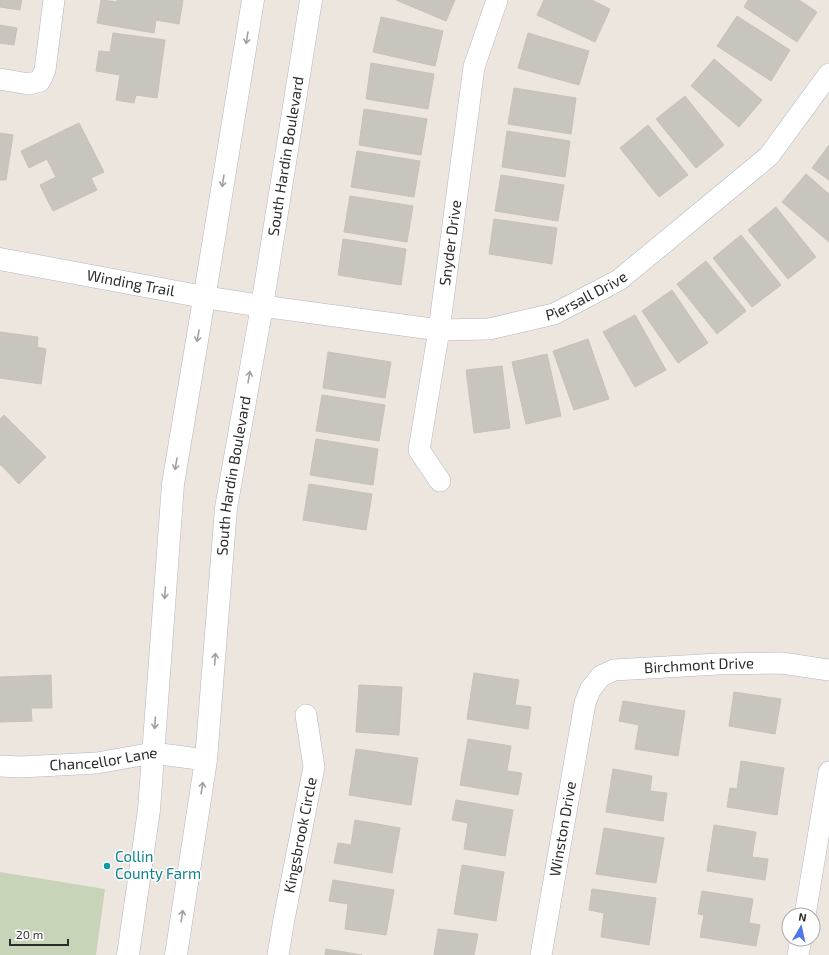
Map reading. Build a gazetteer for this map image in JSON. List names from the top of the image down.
{
  "streets": {
    "main road": ["South Hardin Boulevard", "Winding Trail"],
    "street": [
      "Snyder Drive",
      "Piersall Drive",
      "Birchmont Drive",
      "Chancellor Lane",
      "Winston Drive",
      "Kingsbrook Circle"
    ]
  },
  "crossings": [
    ["South Hardin Boulevard", "Winding Trail"],
    ["South Hardin Boulevard", "Piersall Drive"],
    ["South Hardin Boulevard", "Chancellor Lane"],
    ["Snyder Drive", "Piersall Drive"],
    ["Winding Trail", "Piersall Drive"],
    ["Birchmont Drive", "Winston Drive"]
  ],
  "places": ["Collin County Farm"],
  "scale_bar": "20 m",
  "north": "top"
}
